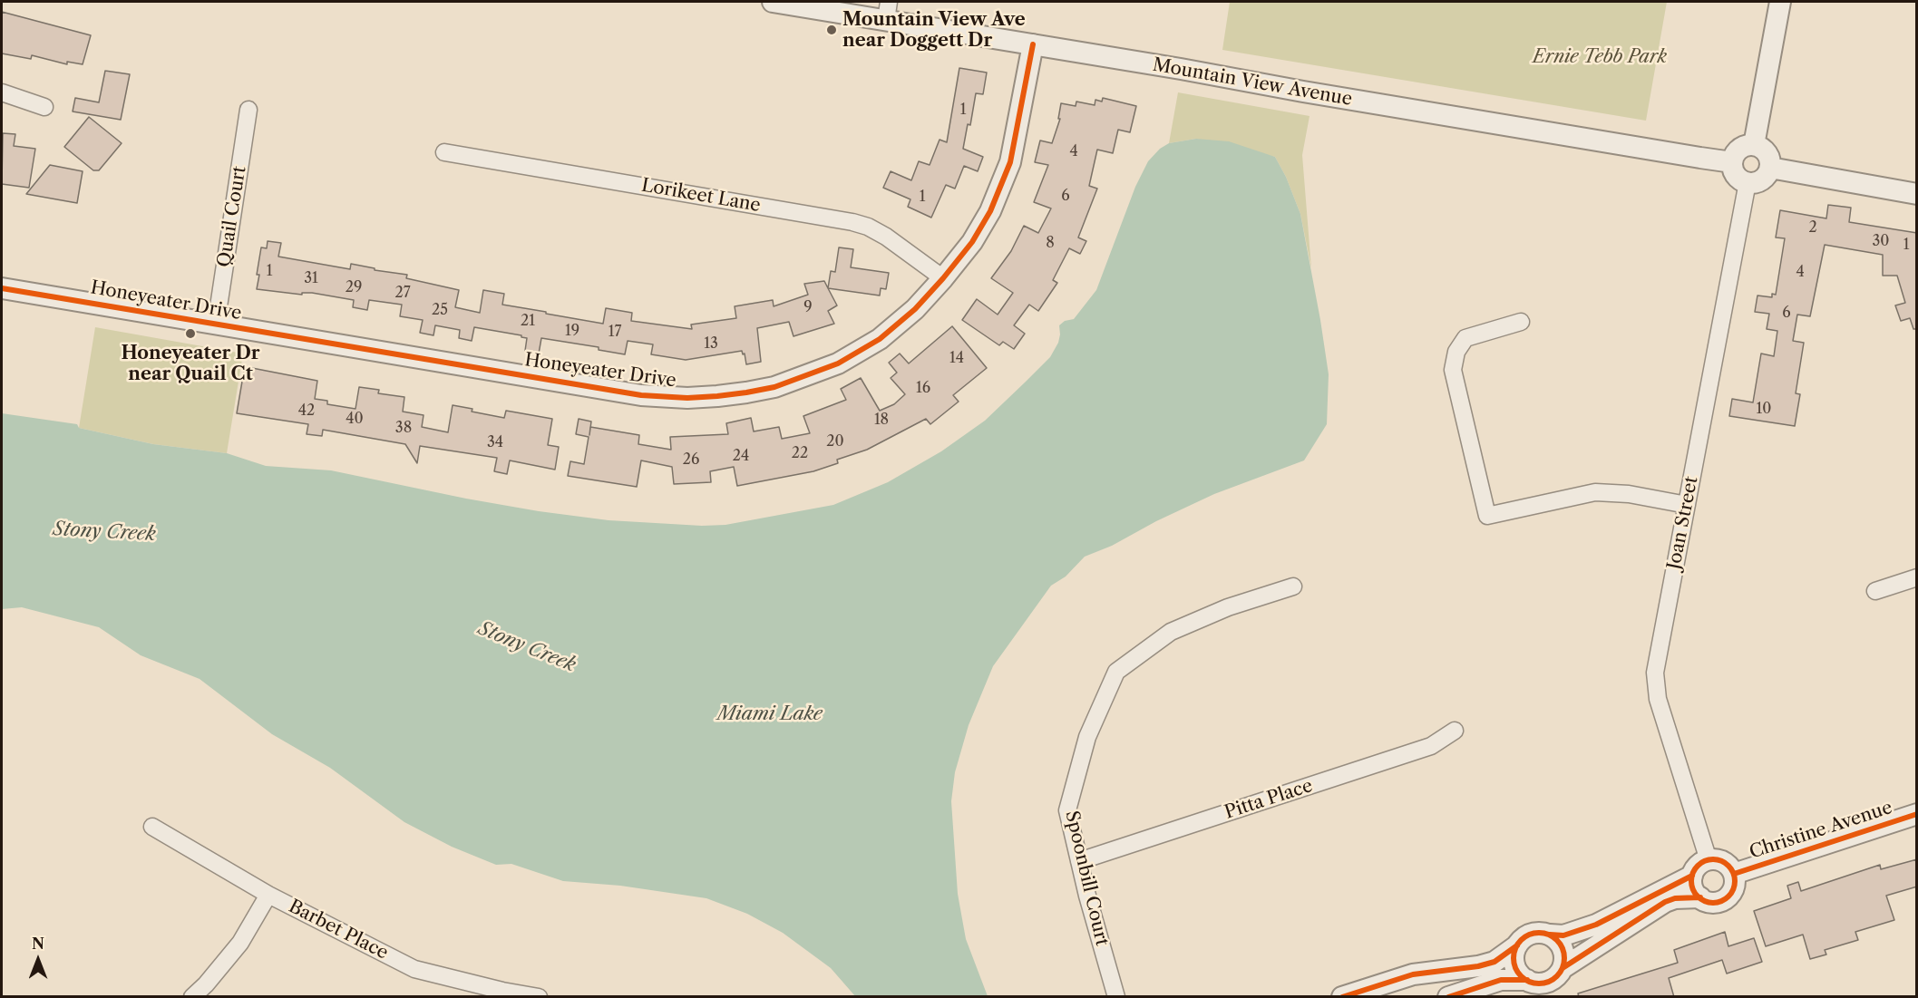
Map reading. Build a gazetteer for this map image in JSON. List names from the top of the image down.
{
  "streets": {
    "street": [
      "Mountain View Avenue",
      "Lorikeet Lane",
      "Quail Court",
      "Honeyeater Drive",
      "Joan Street",
      "Pitta Place",
      "Christine Avenue",
      "Spoonbill Court",
      "Barbet Place"
    ]
  },
  "crossings": [
    ["Mountain View Avenue", "Honeyeater Drive"],
    ["Mountain View Avenue", "Joan Street"],
    ["Lorikeet Lane", "Honeyeater Drive"],
    ["Quail Court", "Honeyeater Drive"],
    ["Joan Street", "Christine Avenue"],
    ["Pitta Place", "Spoonbill Court"]
  ],
  "water": ["Stony Creek", "Miami Lake"],
  "parks": ["Ernie Tebb Park"],
  "places": ["Mountain View Ave near Doggett Dr", "Honeyeater Dr near Quail Ct"],
  "house_numbers": [
    "1",
    "4",
    "6",
    "1",
    "2",
    "30",
    "8",
    "1",
    "1",
    "4",
    "31",
    "29",
    "27",
    "9",
    "25",
    "6",
    "21",
    "19",
    "17",
    "13",
    "14",
    "16",
    "10",
    "42",
    "40",
    "18",
    "38",
    "20",
    "34",
    "22",
    "24",
    "26"
  ],
  "north": "top"
}
